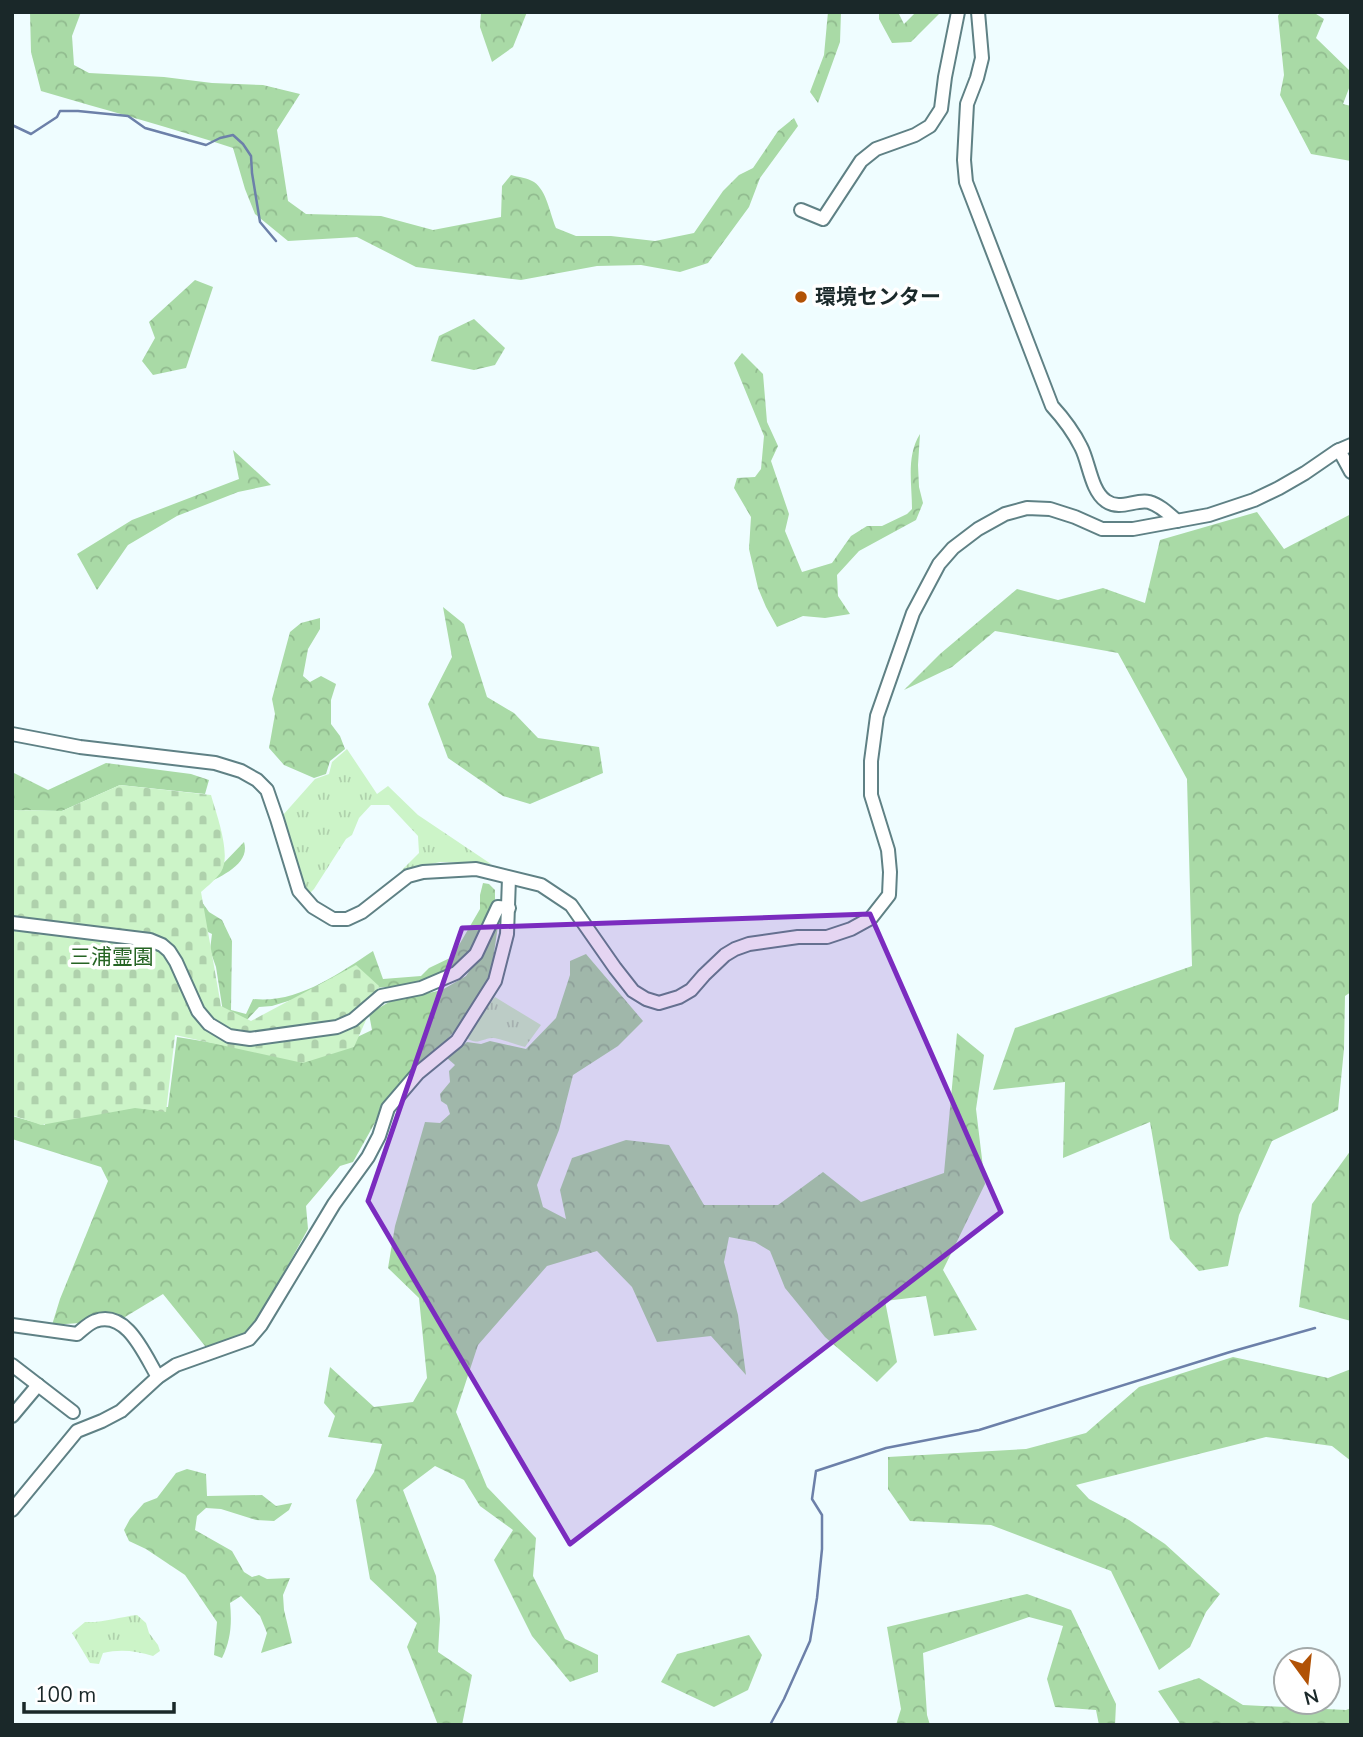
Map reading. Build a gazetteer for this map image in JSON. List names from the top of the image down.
{
  "parks": ["三浦霊園"],
  "places": ["環境センター"],
  "scale_bar": "100 m",
  "north": "bottom"
}
